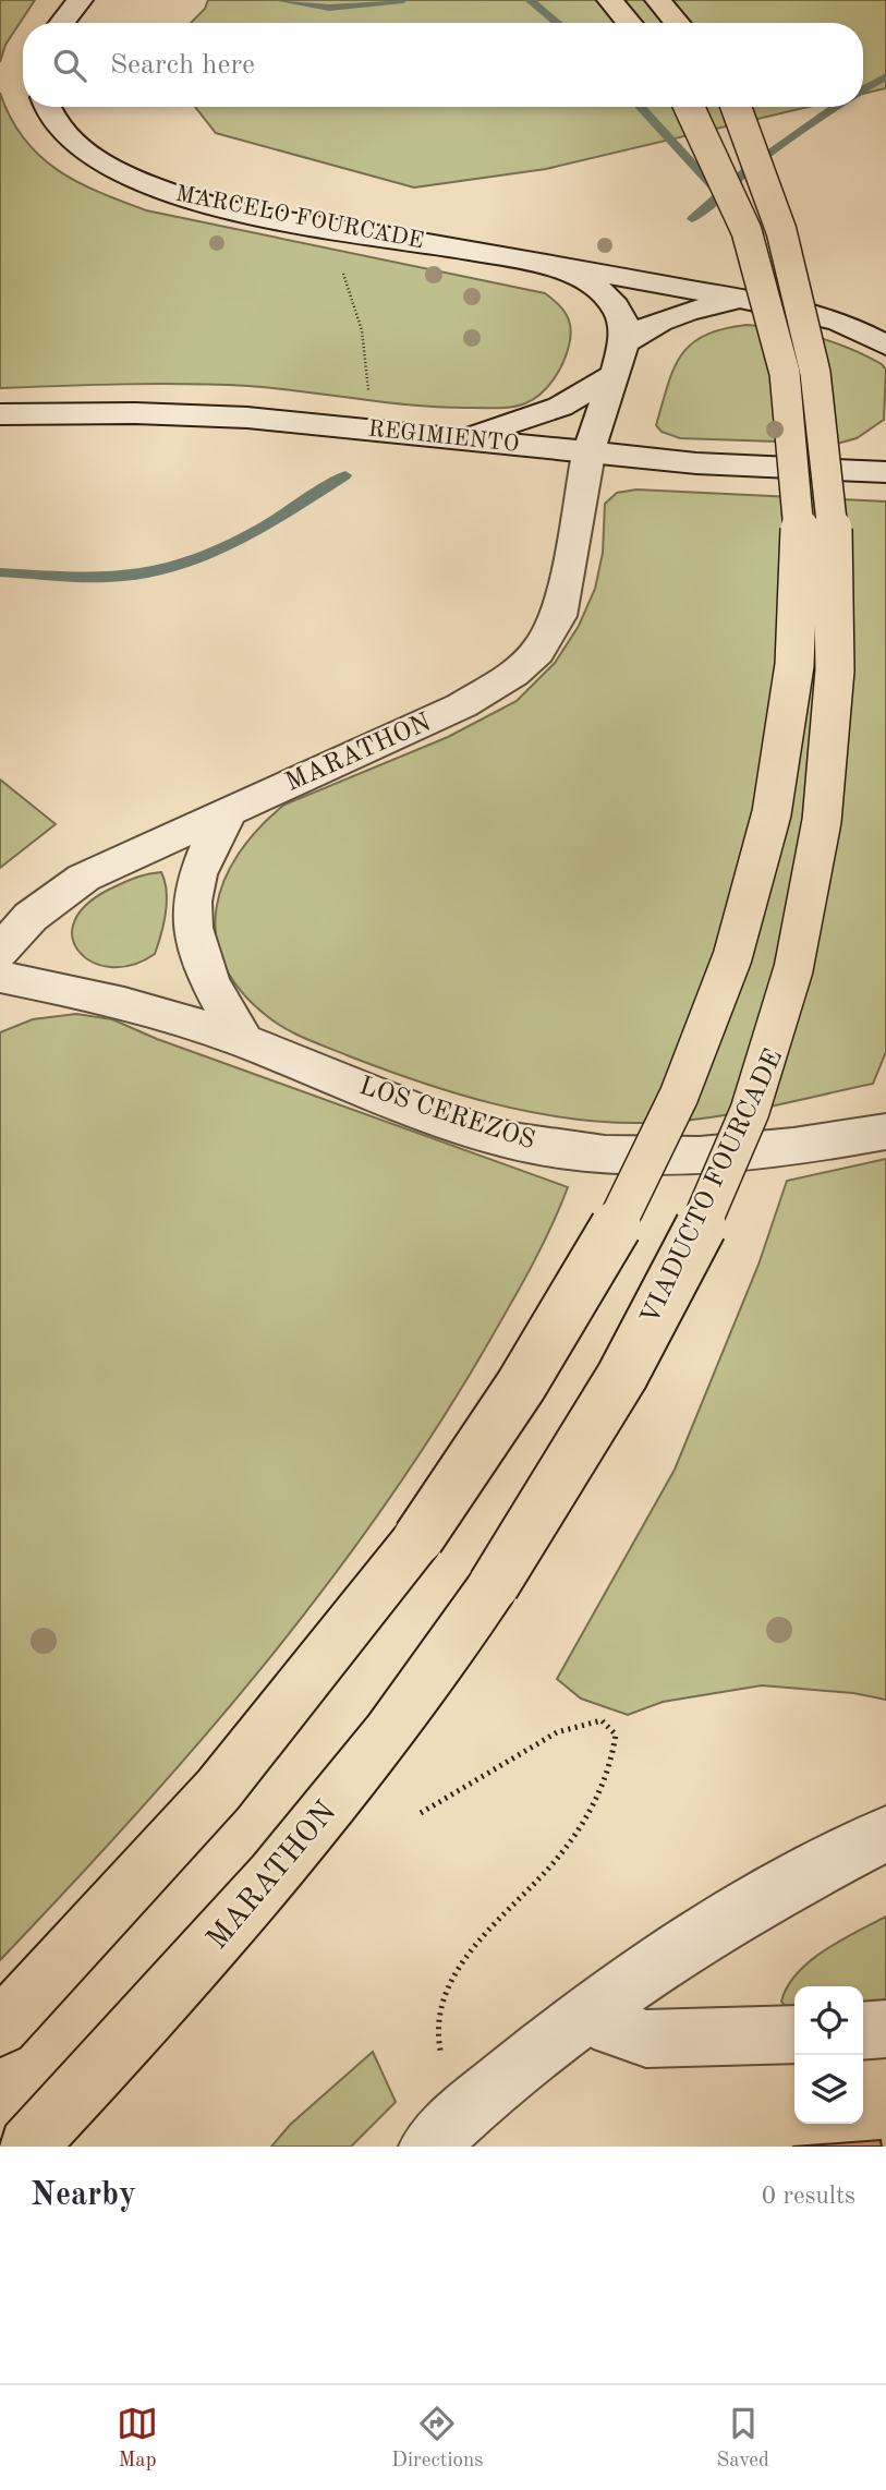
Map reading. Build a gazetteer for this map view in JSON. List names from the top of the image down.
{
  "streets": {
    "main road": [
      "MARCELO FOURCADE",
      "REGIMIENTO",
      "MARATHON",
      "LOS CEREZOS",
      "VIADUCTO FOURCADE"
    ]
  },
  "crossings": [
    ["REGIMIENTO", "MARATHON"],
    ["MARATHON", "VIADUCTO FOURCADE"]
  ],
  "page": {
    "search": "Search here",
    "heading": ["Nearby", "0 results"],
    "nav": ["Map", "Directions", "Saved"]
  }
}
